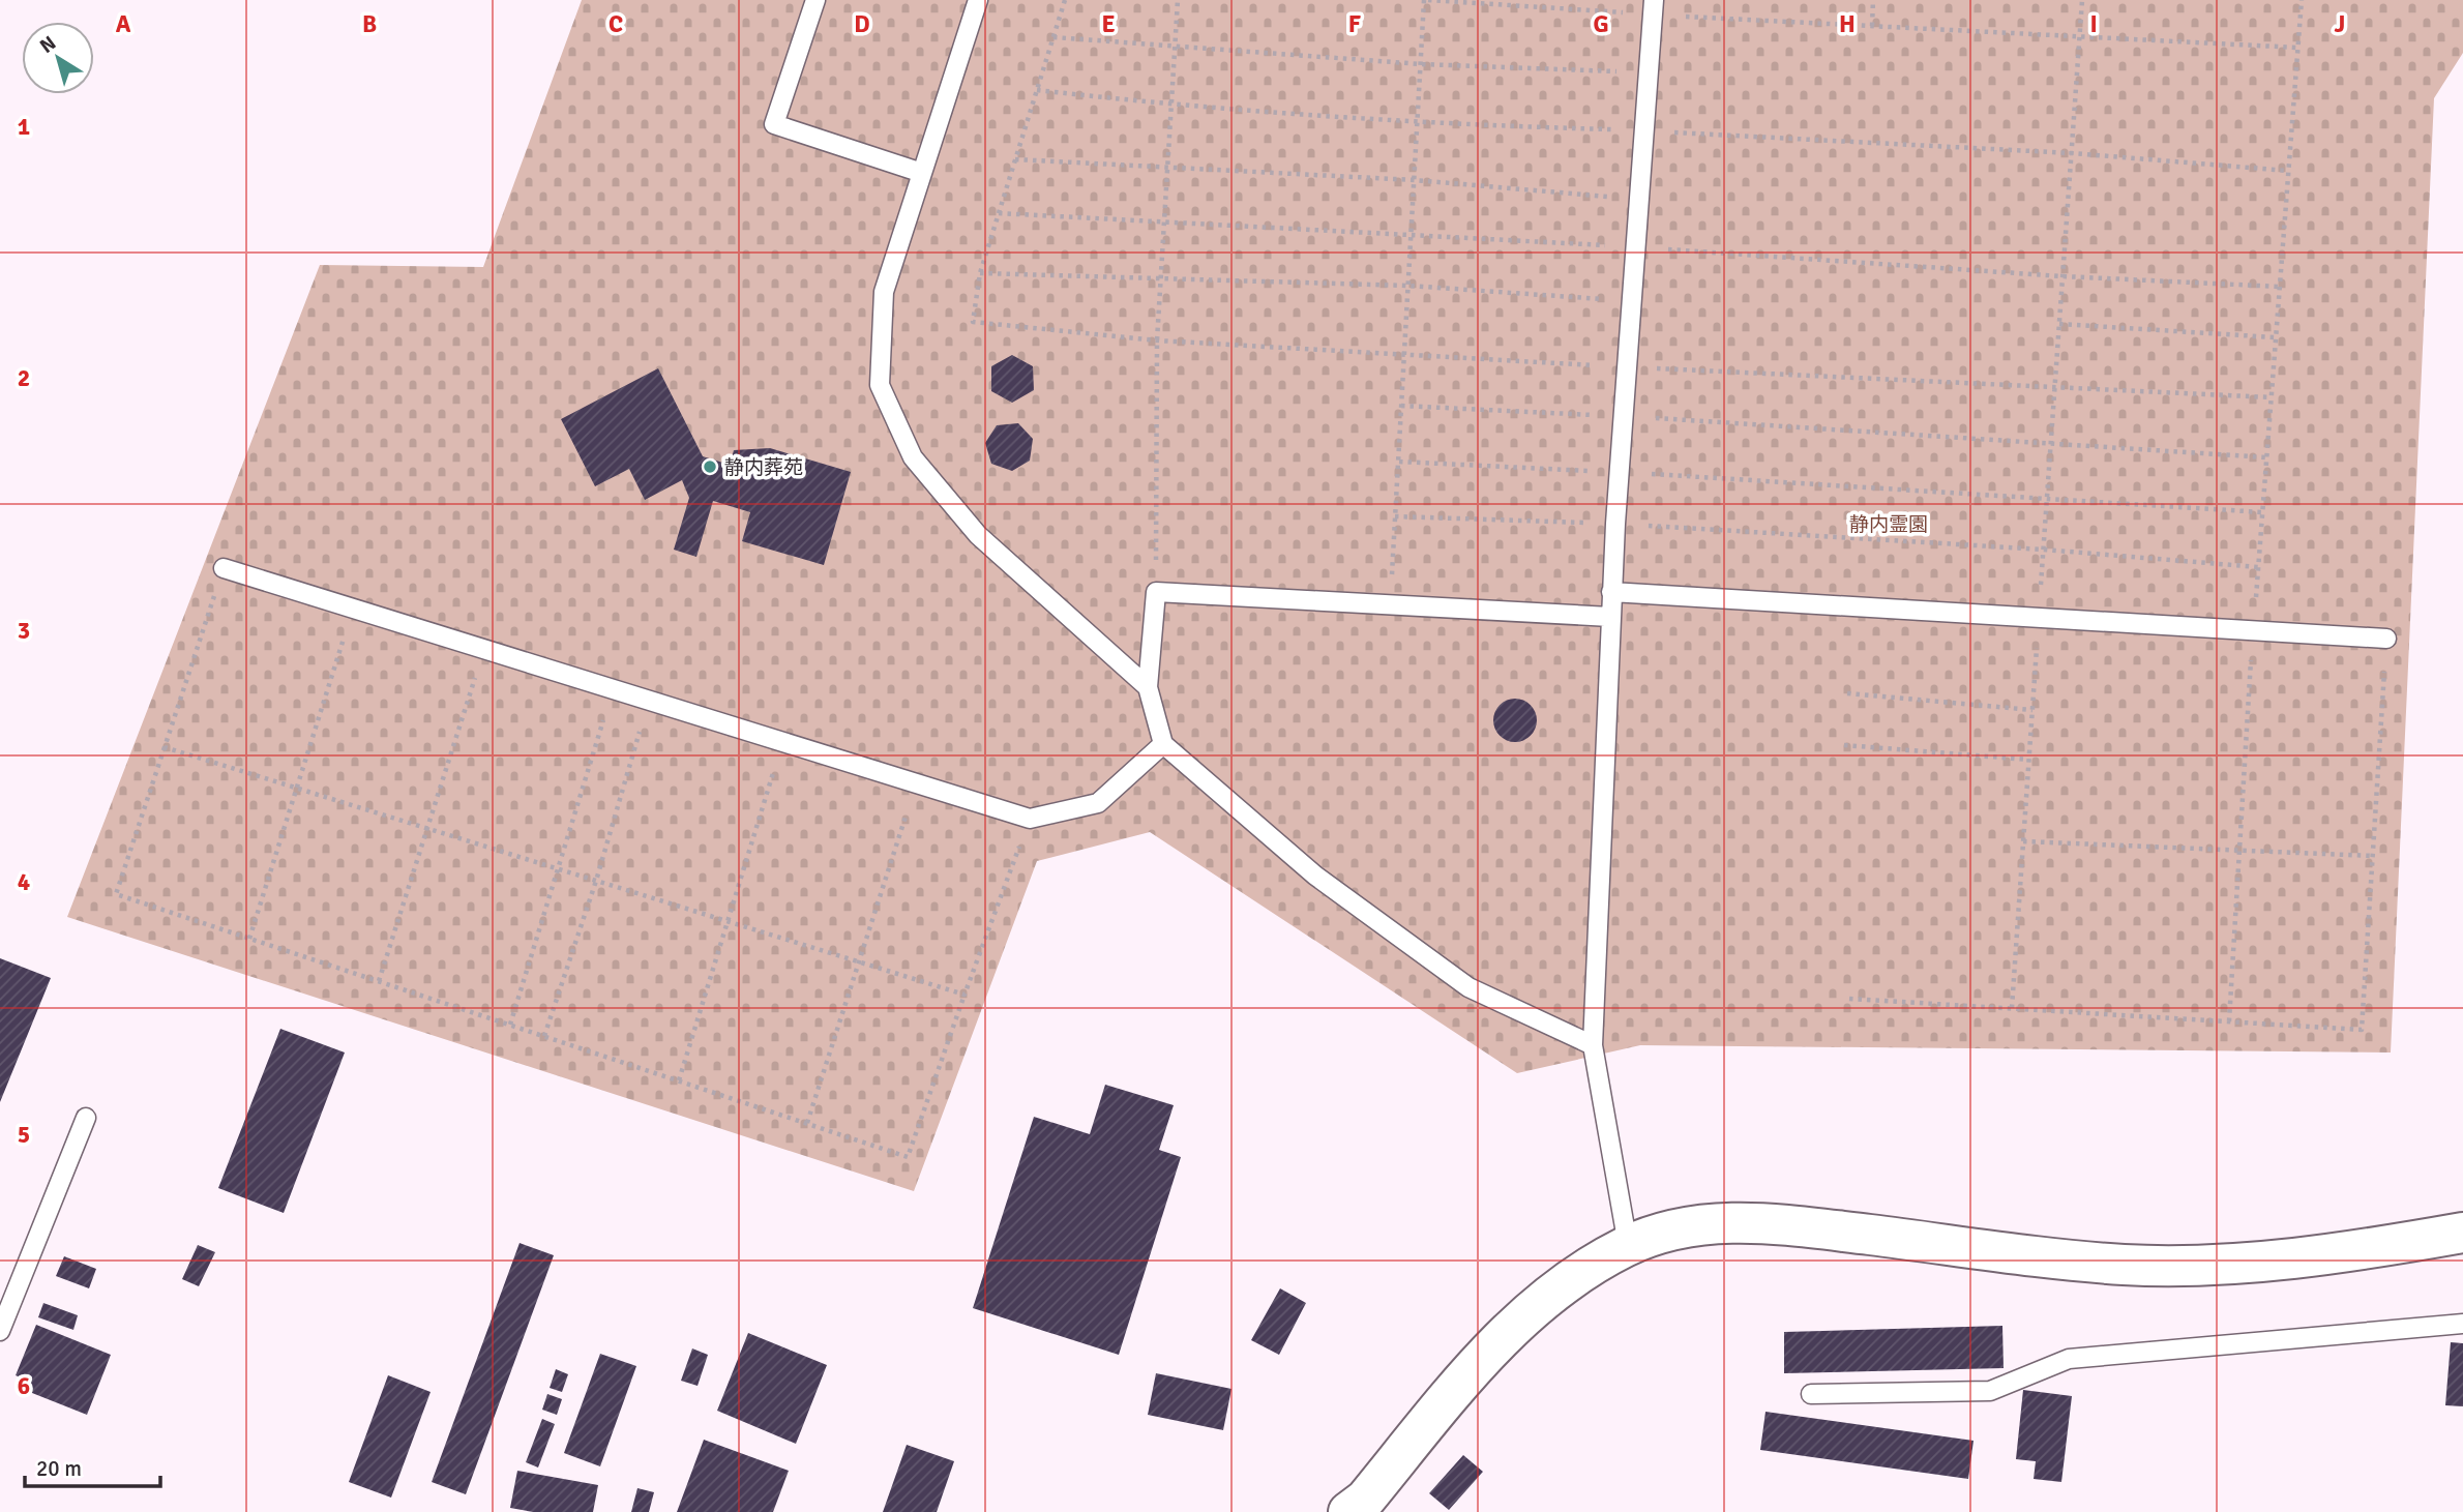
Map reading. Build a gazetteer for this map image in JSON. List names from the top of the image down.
{
  "parks": ["静内霊園"],
  "places": ["静内葬苑"],
  "scale_bar": "20 m",
  "north": "top left",
  "grid": {
    "columns": [
      "A",
      "B",
      "C",
      "D",
      "E",
      "F",
      "G",
      "H",
      "I",
      "J"
    ],
    "rows": [
      "1",
      "2",
      "3",
      "4",
      "5",
      "6"
    ]
  }
}
